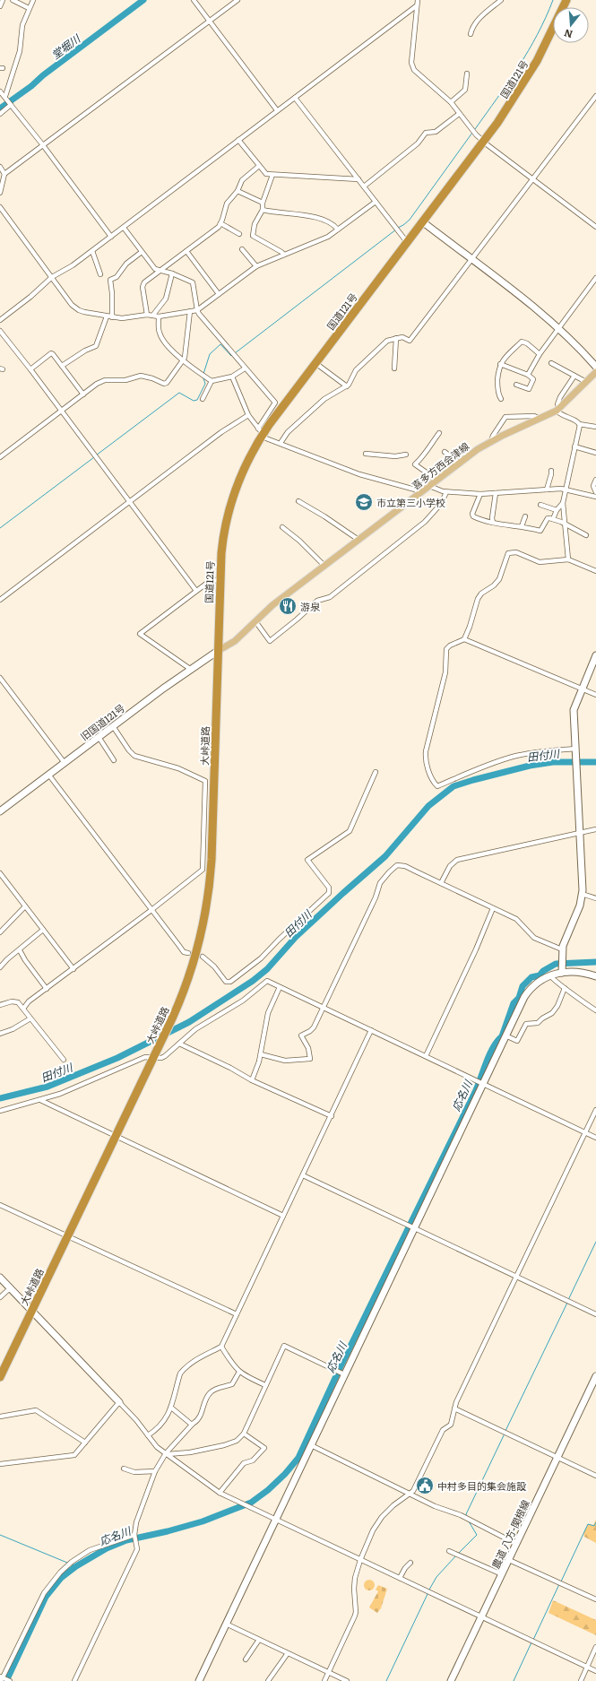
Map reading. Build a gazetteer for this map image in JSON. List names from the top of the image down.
{
  "streets": {
    "highway": ["国道121号", "大峠道路"],
    "main road": ["喜多方西会津線"],
    "street": ["旧国道121号", "農道 八方-関根線"]
  },
  "crossings": [
    ["国道121号", "喜多方西会津線"],
    ["国道121号", "旧国道121号"],
    ["国道121号", "大峠道路"],
    ["喜多方西会津線", "旧国道121号"],
    ["喜多方西会津線", "大峠道路"],
    ["旧国道121号", "大峠道路"]
  ],
  "water": ["堂堀川", "田付川", "応名川"],
  "places": {
    "school or university": ["市立第三小学校"],
    "restaurant": ["游泉"],
    "public building": ["中村多目的集会施設"]
  },
  "north": "bottom"
}
